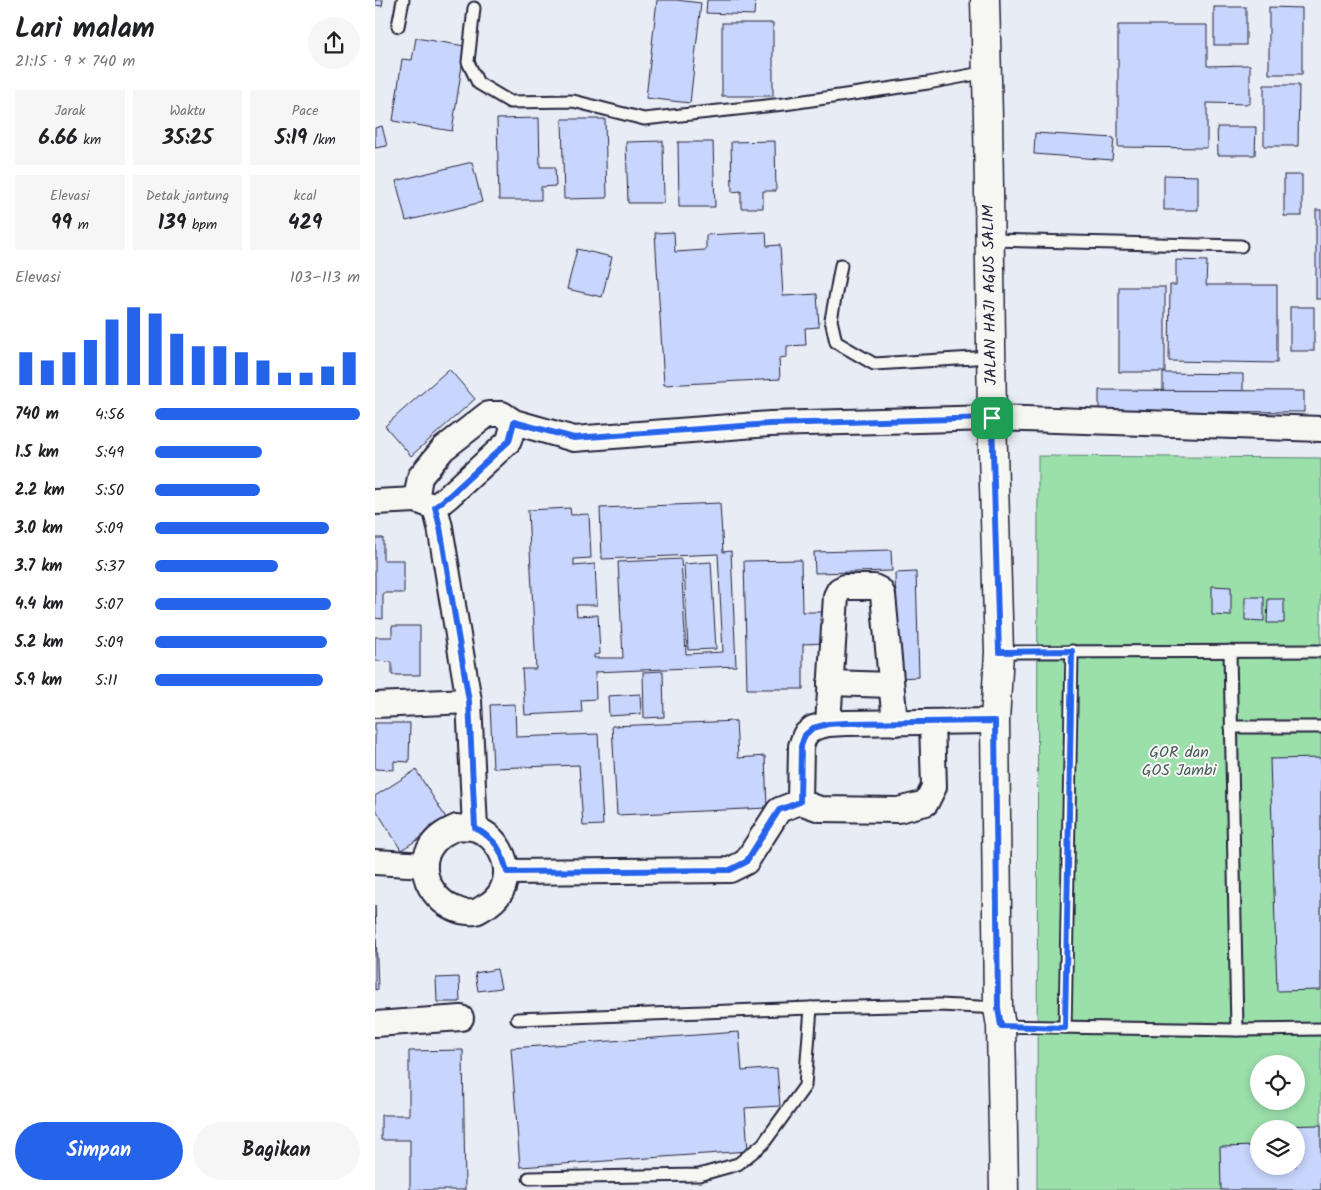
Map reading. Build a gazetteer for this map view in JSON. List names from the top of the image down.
{
  "streets": {
    "main road": ["JALAN HAJI AGUS SALIM"]
  },
  "parks": ["GOR dan GOS Jambi"],
  "page": {
    "heading": ["Lari malam", "21:15 · 9 × 740 m"],
    "stats": [
      ["Jarak", "6.66 km"],
      ["Waktu", "35:25"],
      ["Pace", "5:19 /km"],
      ["Elevasi", "99 m"],
      ["Detak jantung", "139 bpm"],
      ["kcal", "429"]
    ],
    "chart": ["Elevasi", "103–113 m"],
    "list": [
      {
        "name": "740 m",
        "note": "4:56"
      },
      {
        "name": "1.5 km",
        "note": "5:49"
      },
      {
        "name": "2.2 km",
        "note": "5:50"
      },
      {
        "name": "3.0 km",
        "note": "5:09"
      },
      {
        "name": "3.7 km",
        "note": "5:37"
      },
      {
        "name": "4.4 km",
        "note": "5:07"
      },
      {
        "name": "5.2 km",
        "note": "5:09"
      },
      {
        "name": "5.9 km",
        "note": "5:11"
      }
    ],
    "buttons": ["Simpan", "Bagikan"]
  }
}
